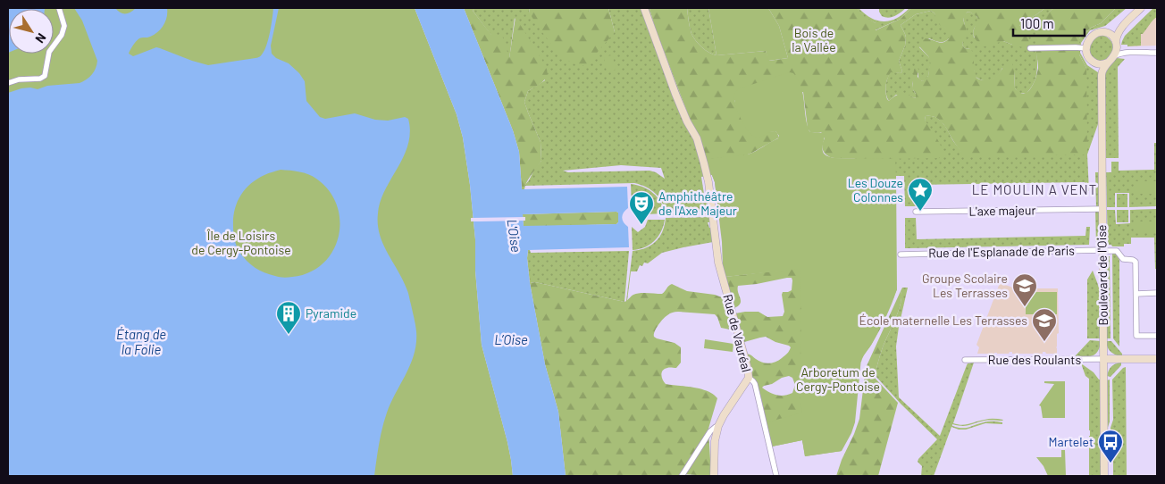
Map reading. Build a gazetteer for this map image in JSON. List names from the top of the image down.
{
  "streets": {
    "main road": ["Boulevard de l'Oise", "Rue de Vauréal"],
    "street": ["L'axe majeur", "Rue de l'Esplanade de Paris", "Rue des Roulants"]
  },
  "crossings": [
    ["L'axe majeur", "Boulevard de l'Oise"],
    ["Rue de l'Esplanade de Paris", "Boulevard de l'Oise"],
    ["Boulevard de l'Oise", "Rue des Roulants"]
  ],
  "districts": ["LE MOULIN A VENT"],
  "water": ["L'Oise", "Étang de la Folie", "L’Oise"],
  "parks": ["Bois de la Vallée", "Île de Loisirs de Cergy-Pontoise", "Arboretum de Cergy‐Pontoise"],
  "places": {
    "place": ["Les Douze Colonnes"],
    "theatre": ["Amphithéâtre de l'Axe Majeur"],
    "school or university": ["Groupe Scolaire Les Terrasses", "École maternelle Les Terrasses"],
    "building": ["Pyramide"],
    "bus stop": ["Martelet"]
  },
  "scale_bar": "100 m",
  "north": "bottom right"
}
